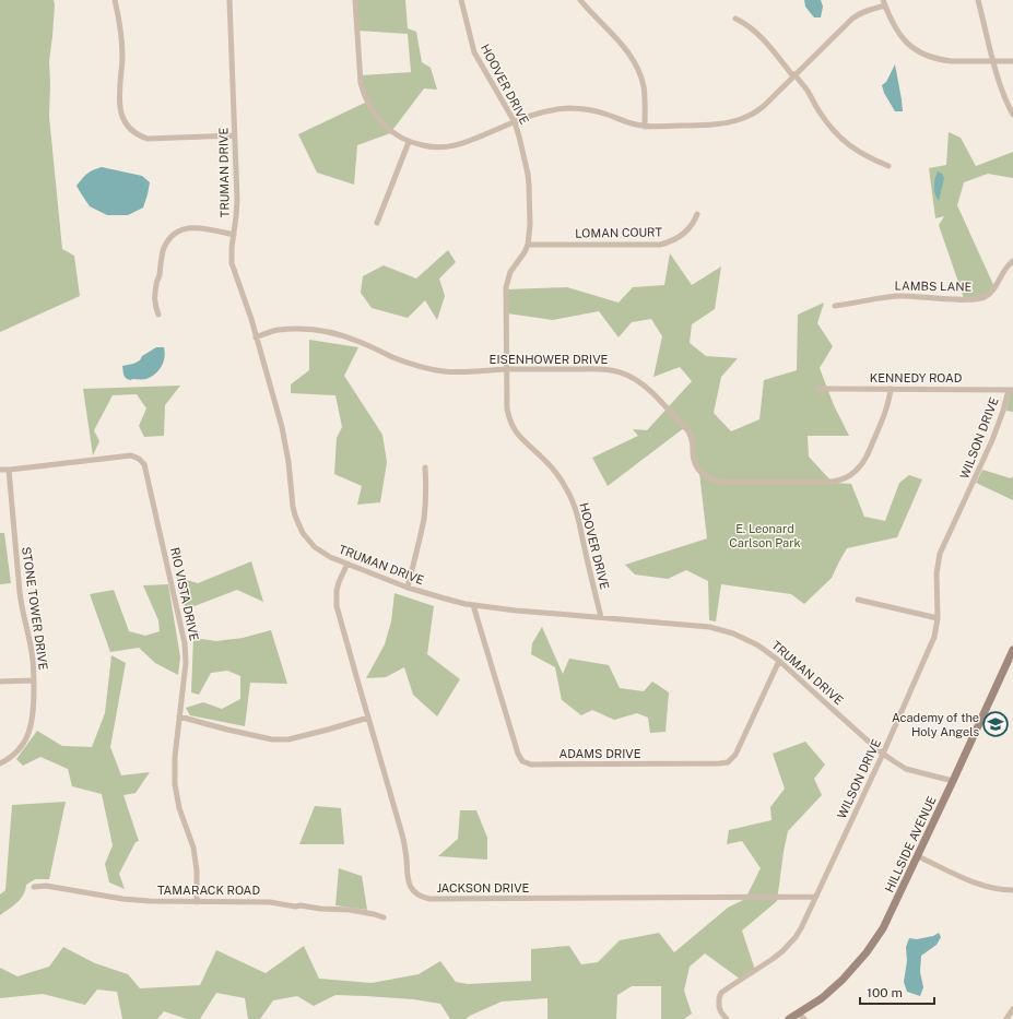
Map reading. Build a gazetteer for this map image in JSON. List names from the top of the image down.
{
  "streets": {
    "main road": ["HILLSIDE AVENUE"],
    "street": [
      "HOOVER DRIVE",
      "TRUMAN DRIVE",
      "LOMAN COURT",
      "LAMBS LANE",
      "EISENHOWER DRIVE",
      "KENNEDY ROAD",
      "WILSON DRIVE",
      "RIO VISTA DRIVE",
      "STONE TOWER DRIVE",
      "ADAMS DRIVE",
      "JACKSON DRIVE",
      "TAMARACK ROAD"
    ]
  },
  "crossings": [
    ["HOOVER DRIVE", "TRUMAN DRIVE"],
    ["HOOVER DRIVE", "LOMAN COURT"],
    ["HOOVER DRIVE", "EISENHOWER DRIVE"],
    ["TRUMAN DRIVE", "EISENHOWER DRIVE"],
    ["TRUMAN DRIVE", "WILSON DRIVE"],
    ["TRUMAN DRIVE", "ADAMS DRIVE"],
    ["TRUMAN DRIVE", "HILLSIDE AVENUE"],
    ["TRUMAN DRIVE", "JACKSON DRIVE"],
    ["EISENHOWER DRIVE", "KENNEDY ROAD"],
    ["KENNEDY ROAD", "WILSON DRIVE"],
    ["WILSON DRIVE", "JACKSON DRIVE"],
    ["RIO VISTA DRIVE", "STONE TOWER DRIVE"],
    ["RIO VISTA DRIVE", "TAMARACK ROAD"]
  ],
  "parks": ["E. Leonard Carlson Park"],
  "places": {
    "school or university": ["Academy of the Holy Angels"]
  },
  "scale_bar": "100 m"
}
